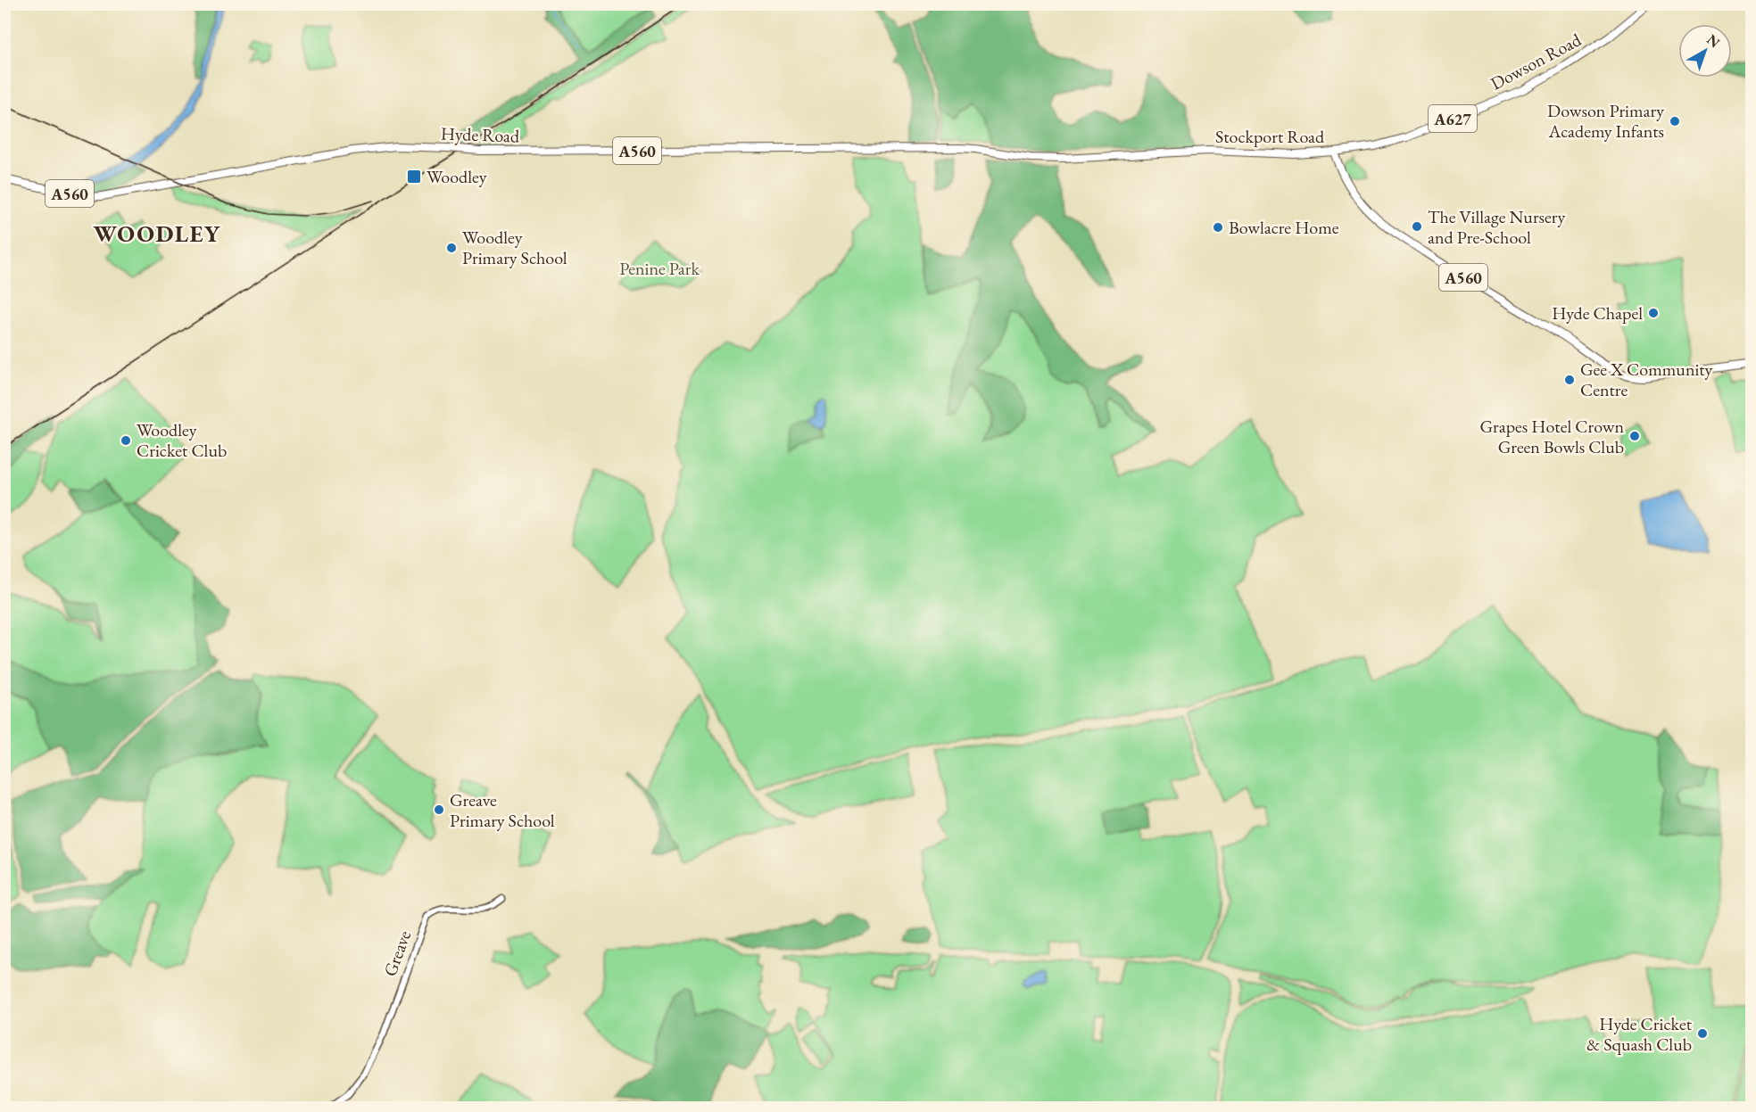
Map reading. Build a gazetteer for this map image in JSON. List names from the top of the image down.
{
  "streets": {
    "main road": [
      "Dowson Road",
      "A627",
      "Hyde Road",
      "Stockport Road",
      "A560"
    ],
    "street": ["Greave"]
  },
  "crossings": [
    ["Dowson Road", "Stockport Road"],
    ["Hyde Road", "Stockport Road"]
  ],
  "districts": ["WOODLEY"],
  "parks": ["Penine Park"],
  "places": {
    "other": [
      "Dowson Primary Academy Infants",
      "The Village Nursery and Pre-School",
      "Bowlacre Home",
      "Woodley Primary School",
      "Hyde Chapel",
      "Gee X Community Centre",
      "Grapes Hotel Crown Green Bowls Club",
      "Woodley Cricket Club",
      "Greave Primary School",
      "Hyde Cricket & Squash Club"
    ],
    "transit": ["Woodley"]
  },
  "north": "top right"
}
